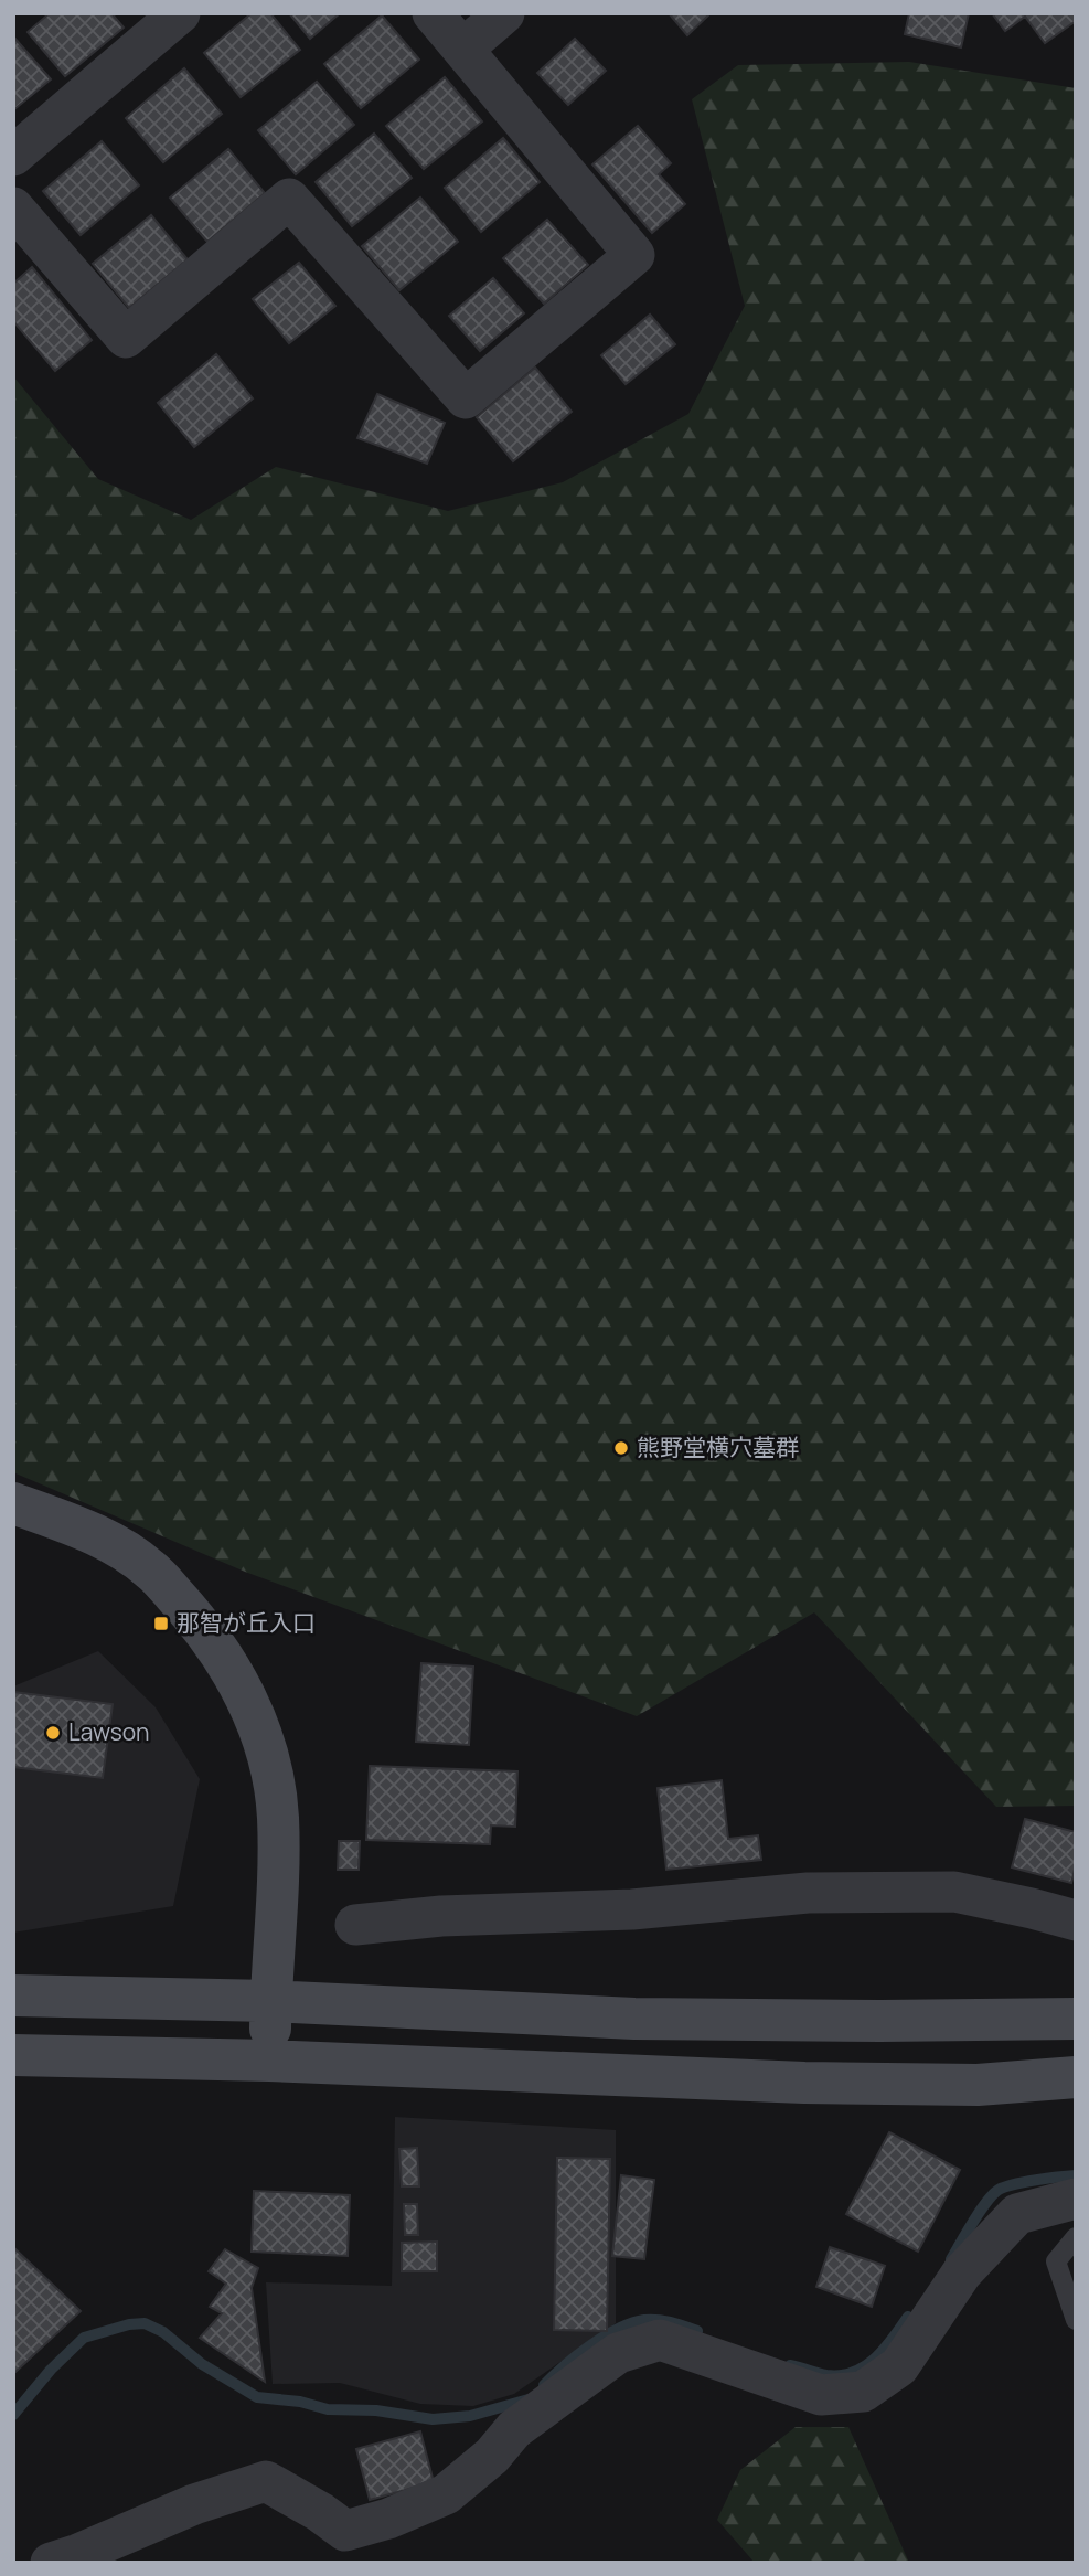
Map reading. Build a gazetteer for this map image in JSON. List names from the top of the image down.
{
  "places": {
    "other": ["熊野堂横穴墓群", "Lawson"],
    "transit": ["那智が丘入口"]
  }
}
